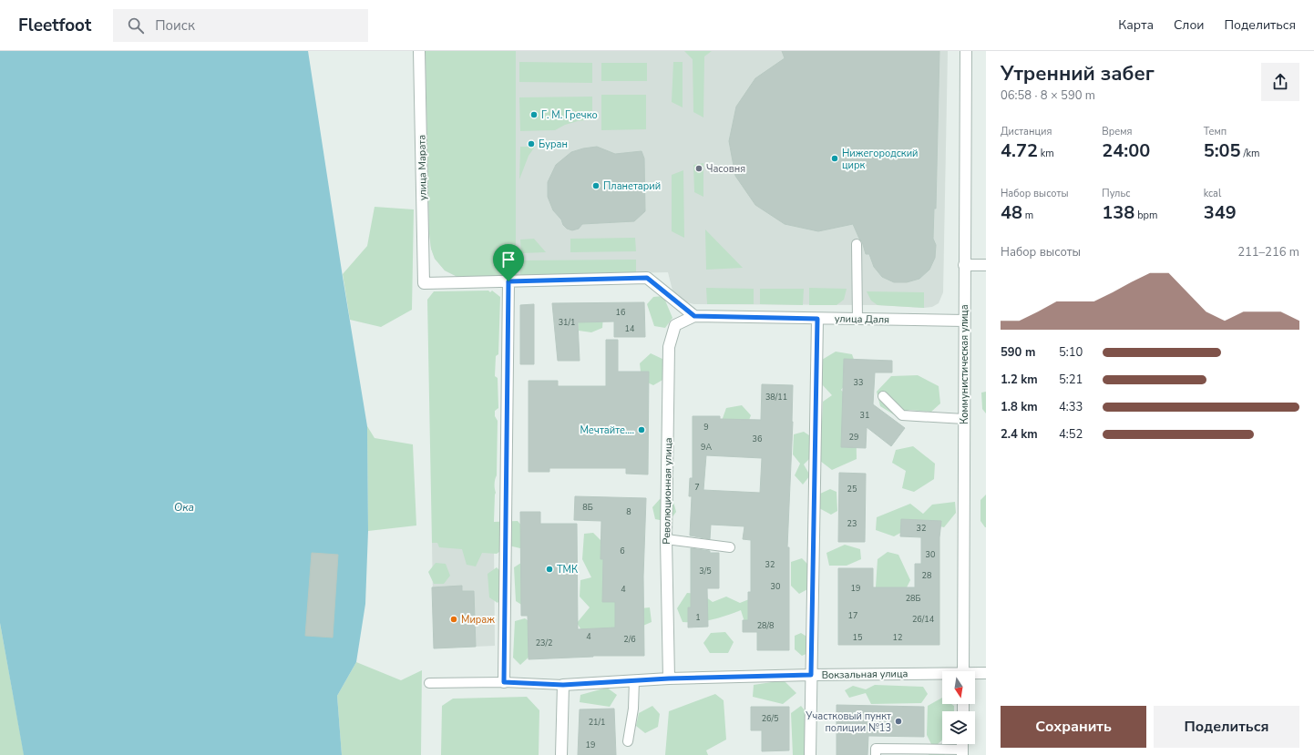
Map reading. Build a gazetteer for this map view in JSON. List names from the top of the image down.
{
  "streets": {
    "street": [
      "улица Марата",
      "улица Даля",
      "Коммунистическая улица",
      "Революционная улица",
      "Вокзальная улица"
    ]
  },
  "crossings": [
    ["улица Даля", "Коммунистическая улица"],
    ["улица Даля", "Революционная улица"],
    ["Революционная улица", "Вокзальная улица"]
  ],
  "water": ["Ока"],
  "places": [
    "Г. М. Гречко",
    "Буран",
    "Нижегородский цирк",
    "Часовня",
    "Планетарий",
    "Мечтайте....",
    "ТМК",
    "Мираж",
    "Участковый пункт полиции №13"
  ],
  "house_numbers": [
    "16",
    "31/1",
    "14",
    "33",
    "38/11",
    "31",
    "9",
    "29",
    "36",
    "9А",
    "7",
    "25",
    "8Б",
    "8",
    "23",
    "32",
    "6",
    "30",
    "32",
    "3/5",
    "28",
    "30",
    "19",
    "4",
    "28Б",
    "17",
    "1",
    "26/14",
    "28/8",
    "4",
    "15",
    "12",
    "2/6",
    "23/2",
    "26/5",
    "21/1",
    "19"
  ],
  "north": "bottom",
  "page": {
    "header": "Fleetfoot",
    "search": "Поиск",
    "nav": ["Карта", "Слои", "Поделиться"],
    "heading": ["Утренний забег", "06:58 · 8 × 590 m"],
    "stats": [
      ["Дистанция", "4.72 km"],
      ["Время", "24:00"],
      ["Темп", "5:05 /km"],
      ["Набор высоты", "48 m"],
      ["Пульс", "138 bpm"],
      ["kcal", "349"]
    ],
    "chart": ["Набор высоты", "211–216 m"],
    "list": [
      {
        "name": "590 m",
        "note": "5:10"
      },
      {
        "name": "1.2 km",
        "note": "5:21"
      },
      {
        "name": "1.8 km",
        "note": "4:33"
      },
      {
        "name": "2.4 km",
        "note": "4:52"
      }
    ],
    "buttons": ["Сохранить", "Поделиться"]
  }
}
